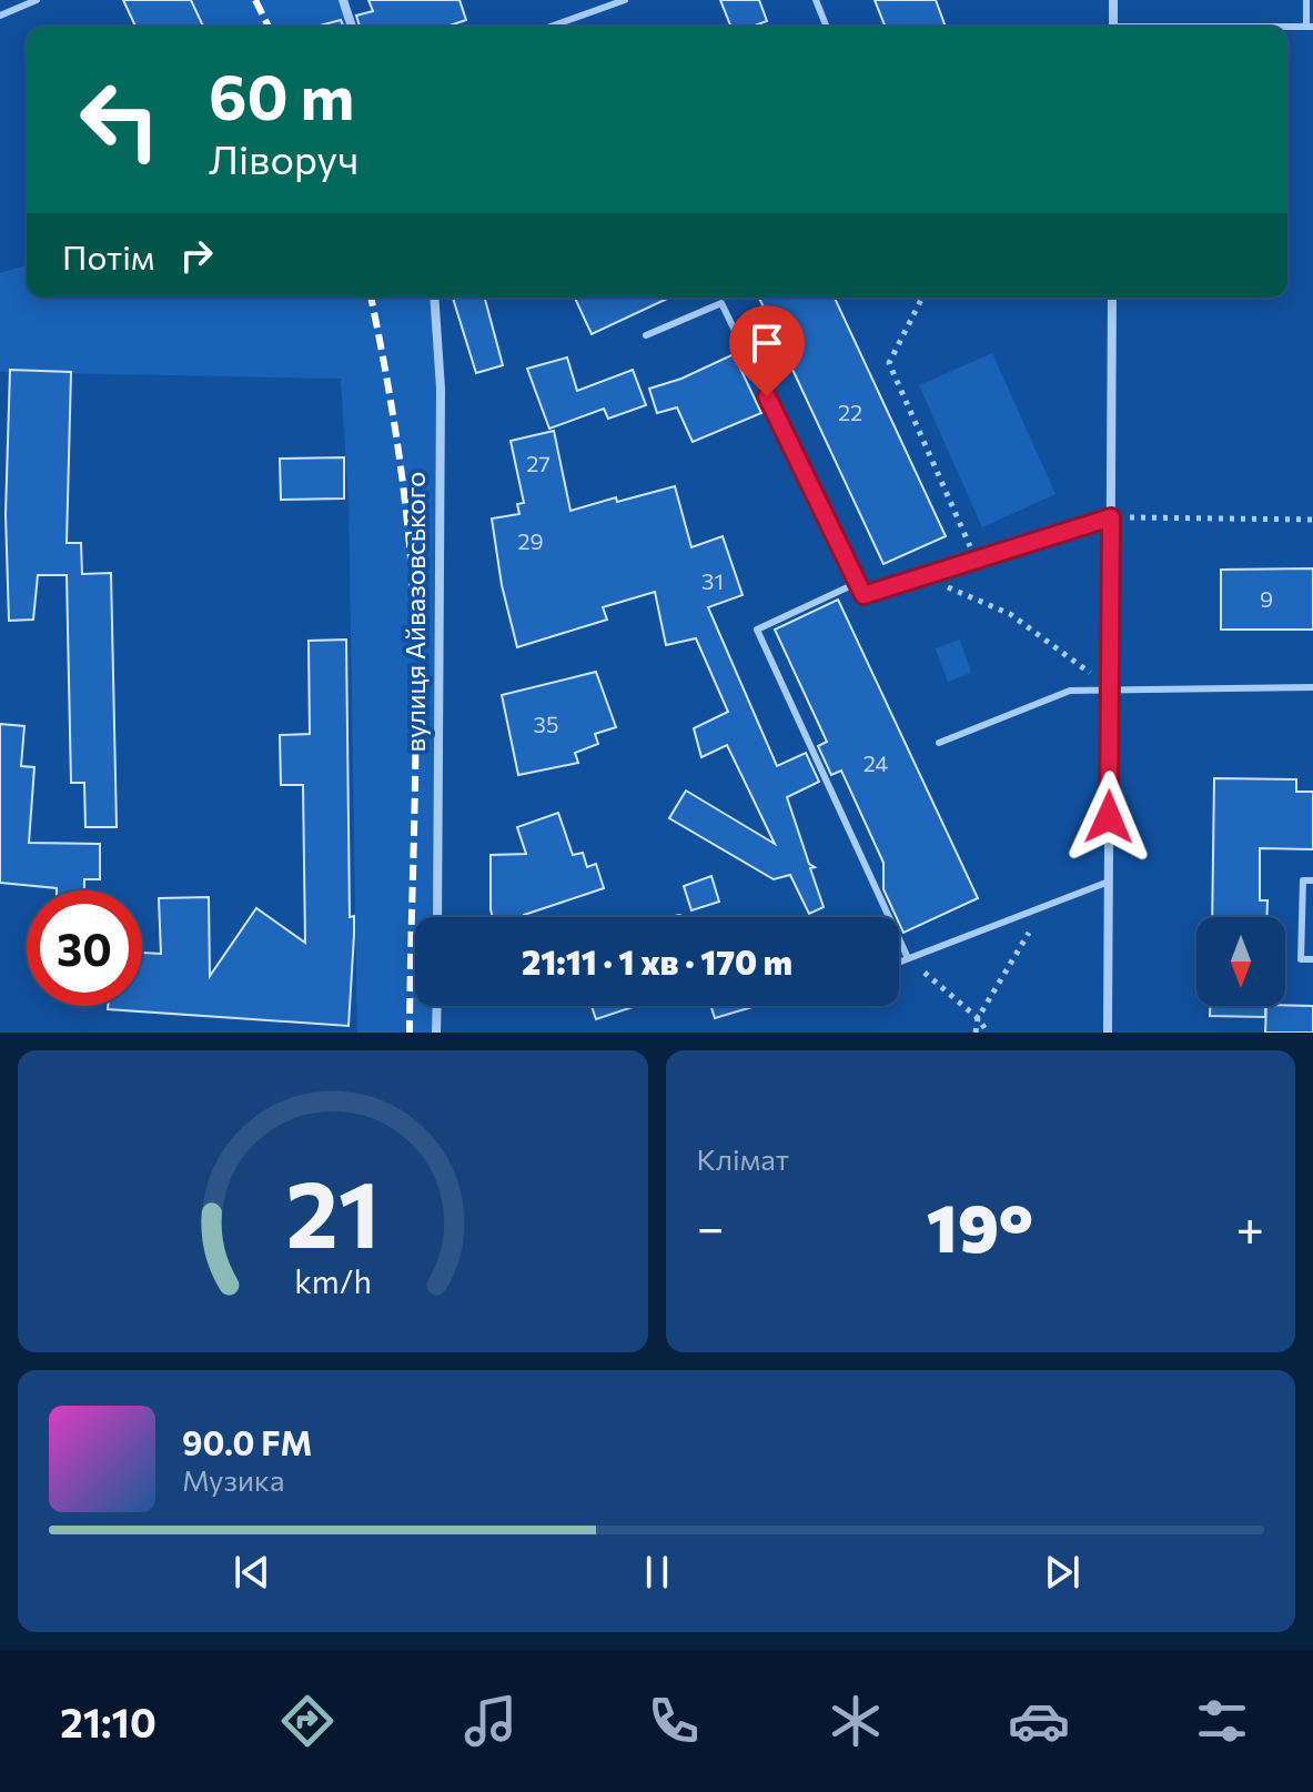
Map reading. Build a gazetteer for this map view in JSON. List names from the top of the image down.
{
  "streets": {
    "street": ["вулиця Айвазовського"]
  },
  "house_numbers": [
    "22",
    "27",
    "29",
    "31",
    "9",
    "35",
    "24"
  ],
  "north": "bottom",
  "page": {
    "turn": ["60 m", "Ліворуч"],
    "then": "Потім",
    "limit": "30",
    "trip": "21:11 · 1 хв · 170 m",
    "tile": "Клімат",
    "heat": ["−", "19°", "+"],
    "song": ["90.0 FM", "Музика"],
    "tabs": "21:10",
    "gauge": ["21", "km/h"]
  }
}
